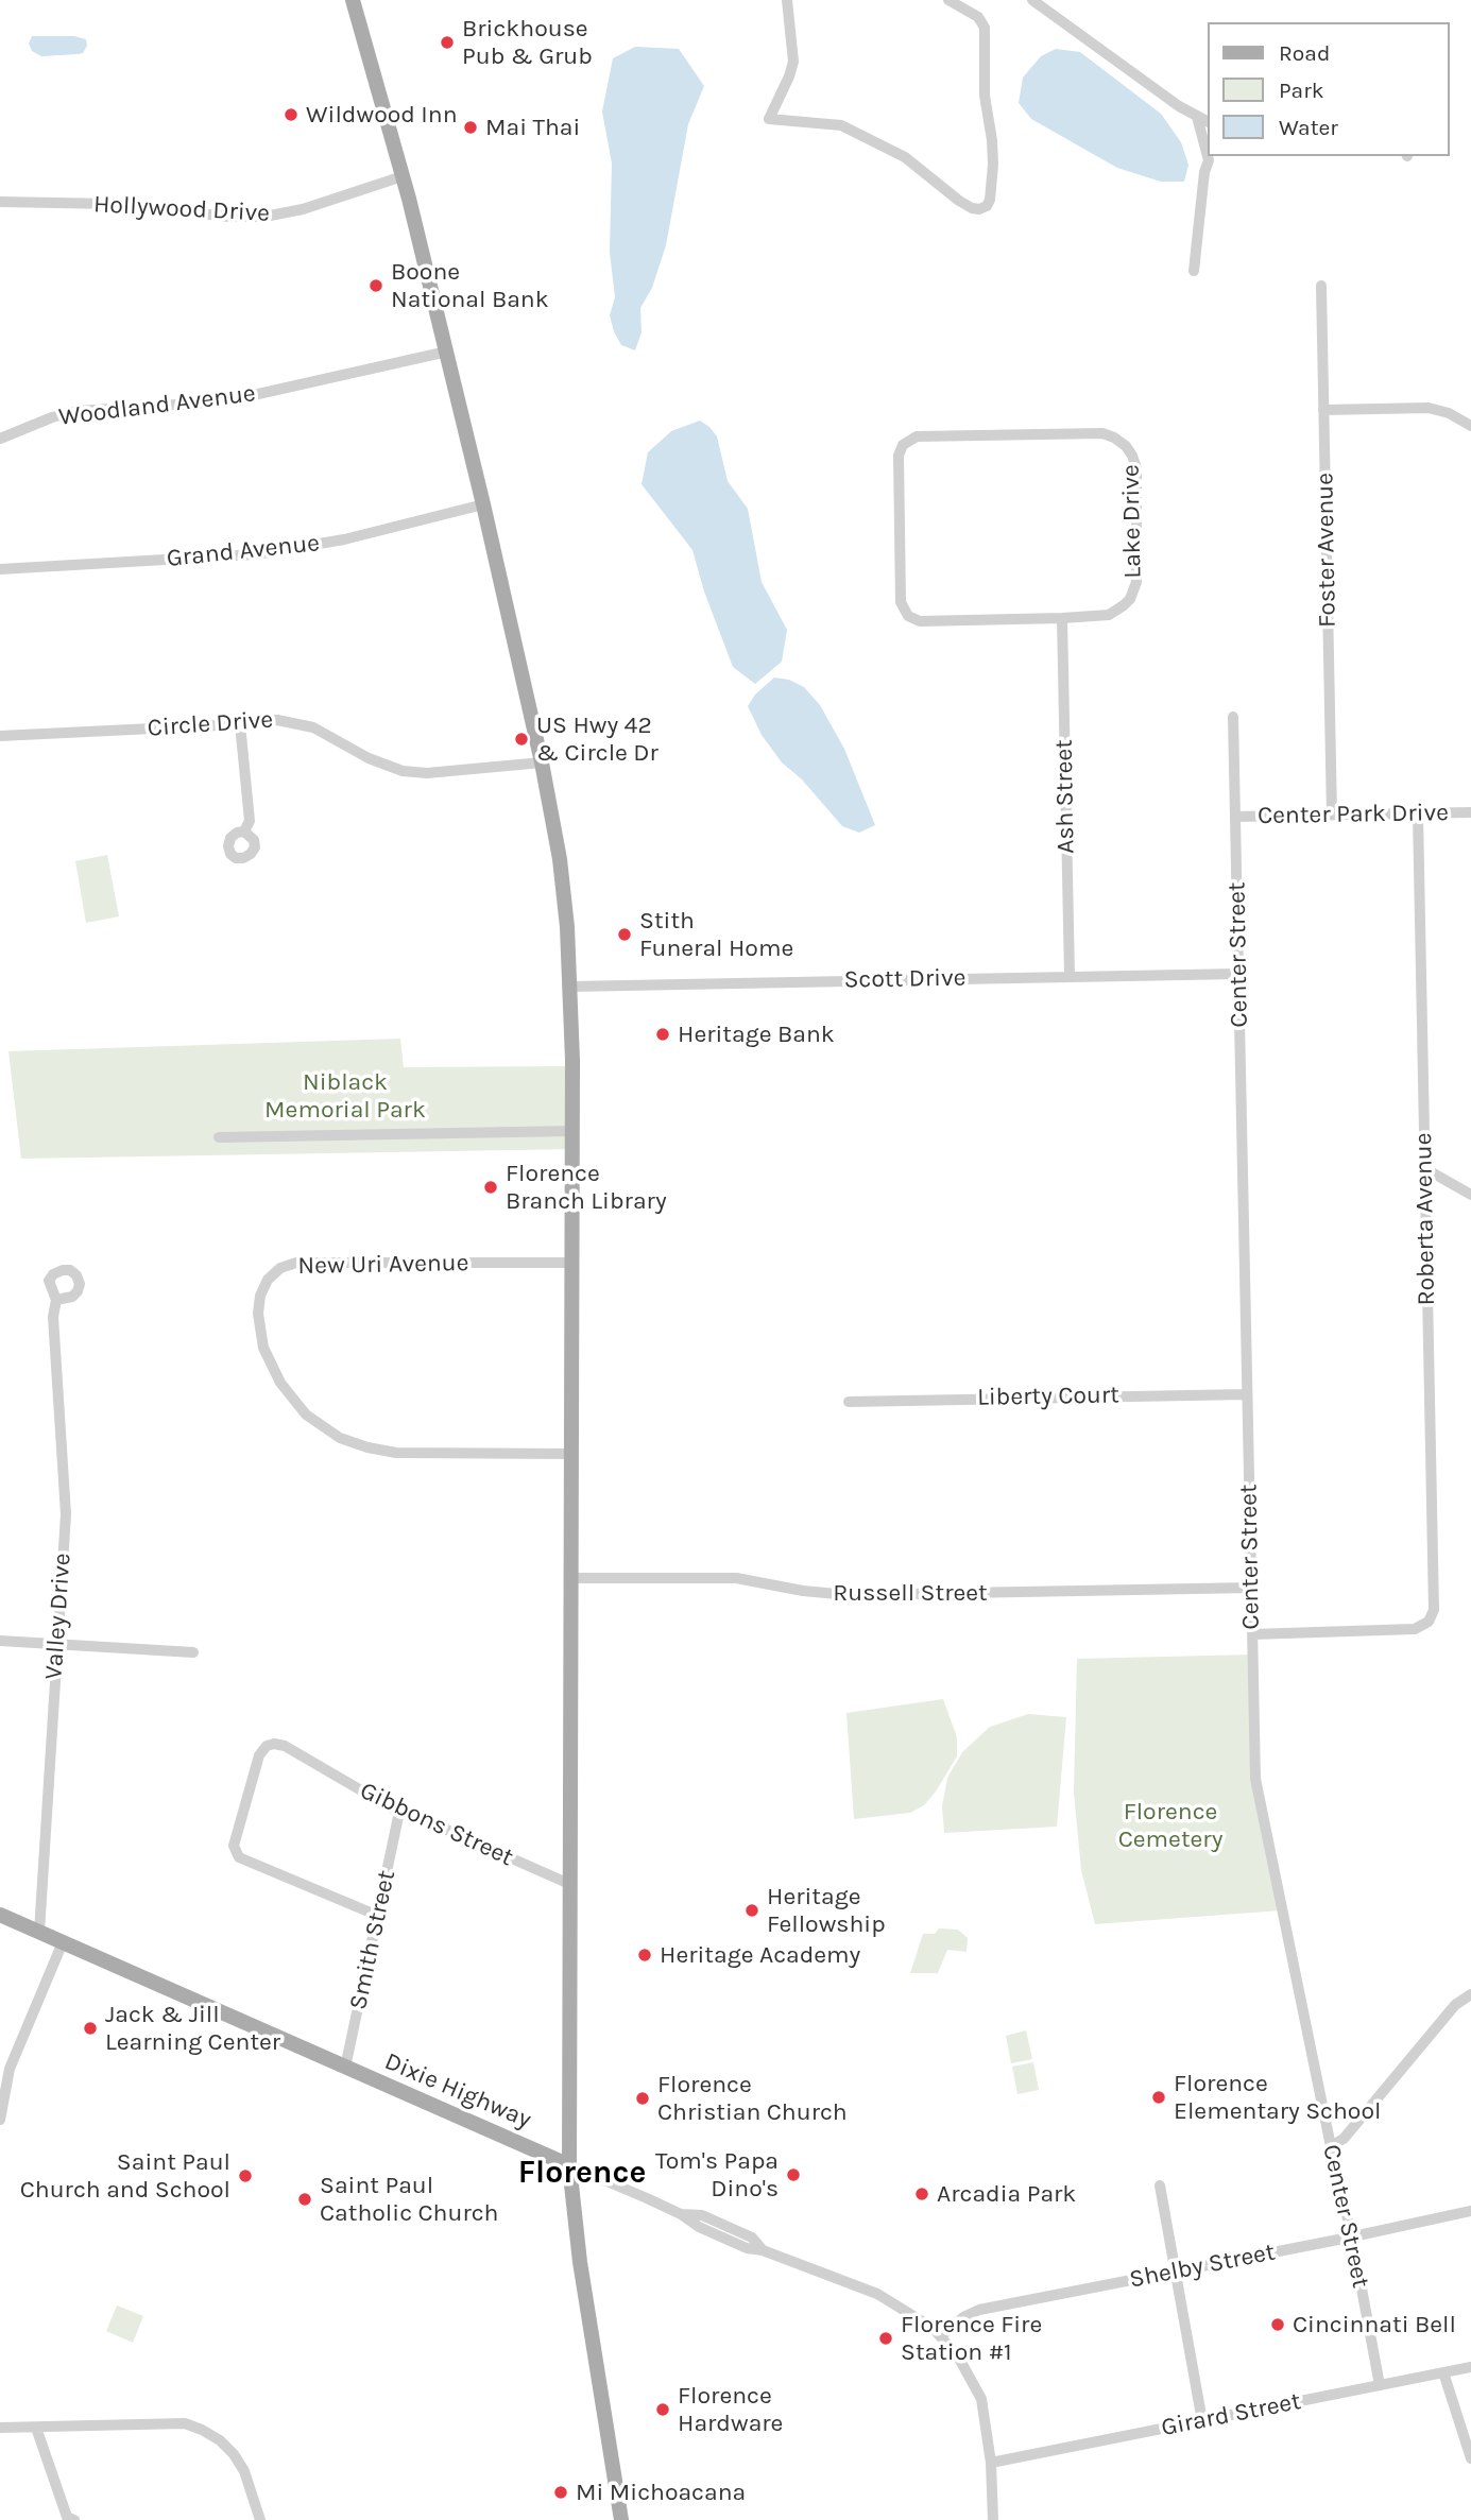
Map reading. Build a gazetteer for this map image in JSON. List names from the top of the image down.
{
  "streets": {
    "main road": ["Dixie Highway"],
    "street": [
      "Hollywood Drive",
      "Woodland Avenue",
      "Lake Drive",
      "Foster Avenue",
      "Grand Avenue",
      "Circle Drive",
      "Ash Street",
      "Center Park Drive",
      "Center Street",
      "Scott Drive",
      "Roberta Avenue",
      "New Uri Avenue",
      "Liberty Court",
      "Russell Street",
      "Valley Drive",
      "Gibbons Street",
      "Smith Street",
      "Shelby Street",
      "Girard Street"
    ]
  },
  "crossings": [
    ["Lake Drive", "Ash Street"],
    ["Foster Avenue", "Center Park Drive"],
    ["Ash Street", "Scott Drive"],
    ["Center Park Drive", "Center Street"],
    ["Center Park Drive", "Roberta Avenue"],
    ["Center Street", "Scott Drive"],
    ["Center Street", "Roberta Avenue"],
    ["Center Street", "Liberty Court"],
    ["Center Street", "Russell Street"],
    ["Center Street", "Shelby Street"],
    ["Center Street", "Girard Street"],
    ["Valley Drive", "Dixie Highway"],
    ["Gibbons Street", "Smith Street"],
    ["Smith Street", "Dixie Highway"]
  ],
  "districts": ["Florence"],
  "parks": ["Niblack Memorial Park", "Florence Cemetery"],
  "places": [
    "Brickhouse Pub & Grub",
    "Wildwood Inn",
    "Mai Thai",
    "Boone National Bank",
    "US Hwy 42 & Circle Dr",
    "Stith Funeral Home",
    "Heritage Bank",
    "Florence Branch Library",
    "Heritage Fellowship",
    "Heritage Academy",
    "Jack & Jill Learning Center",
    "Florence Elementary School",
    "Florence Christian Church",
    "Tom's Papa Dino's",
    "Saint Paul Church and School",
    "Arcadia Park",
    "Saint Paul Catholic Church",
    "Cincinnati Bell",
    "Florence Fire Station #1",
    "Florence Hardware",
    "Mi Michoacana"
  ],
  "legend": ["Road", "Park", "Water"]
}
